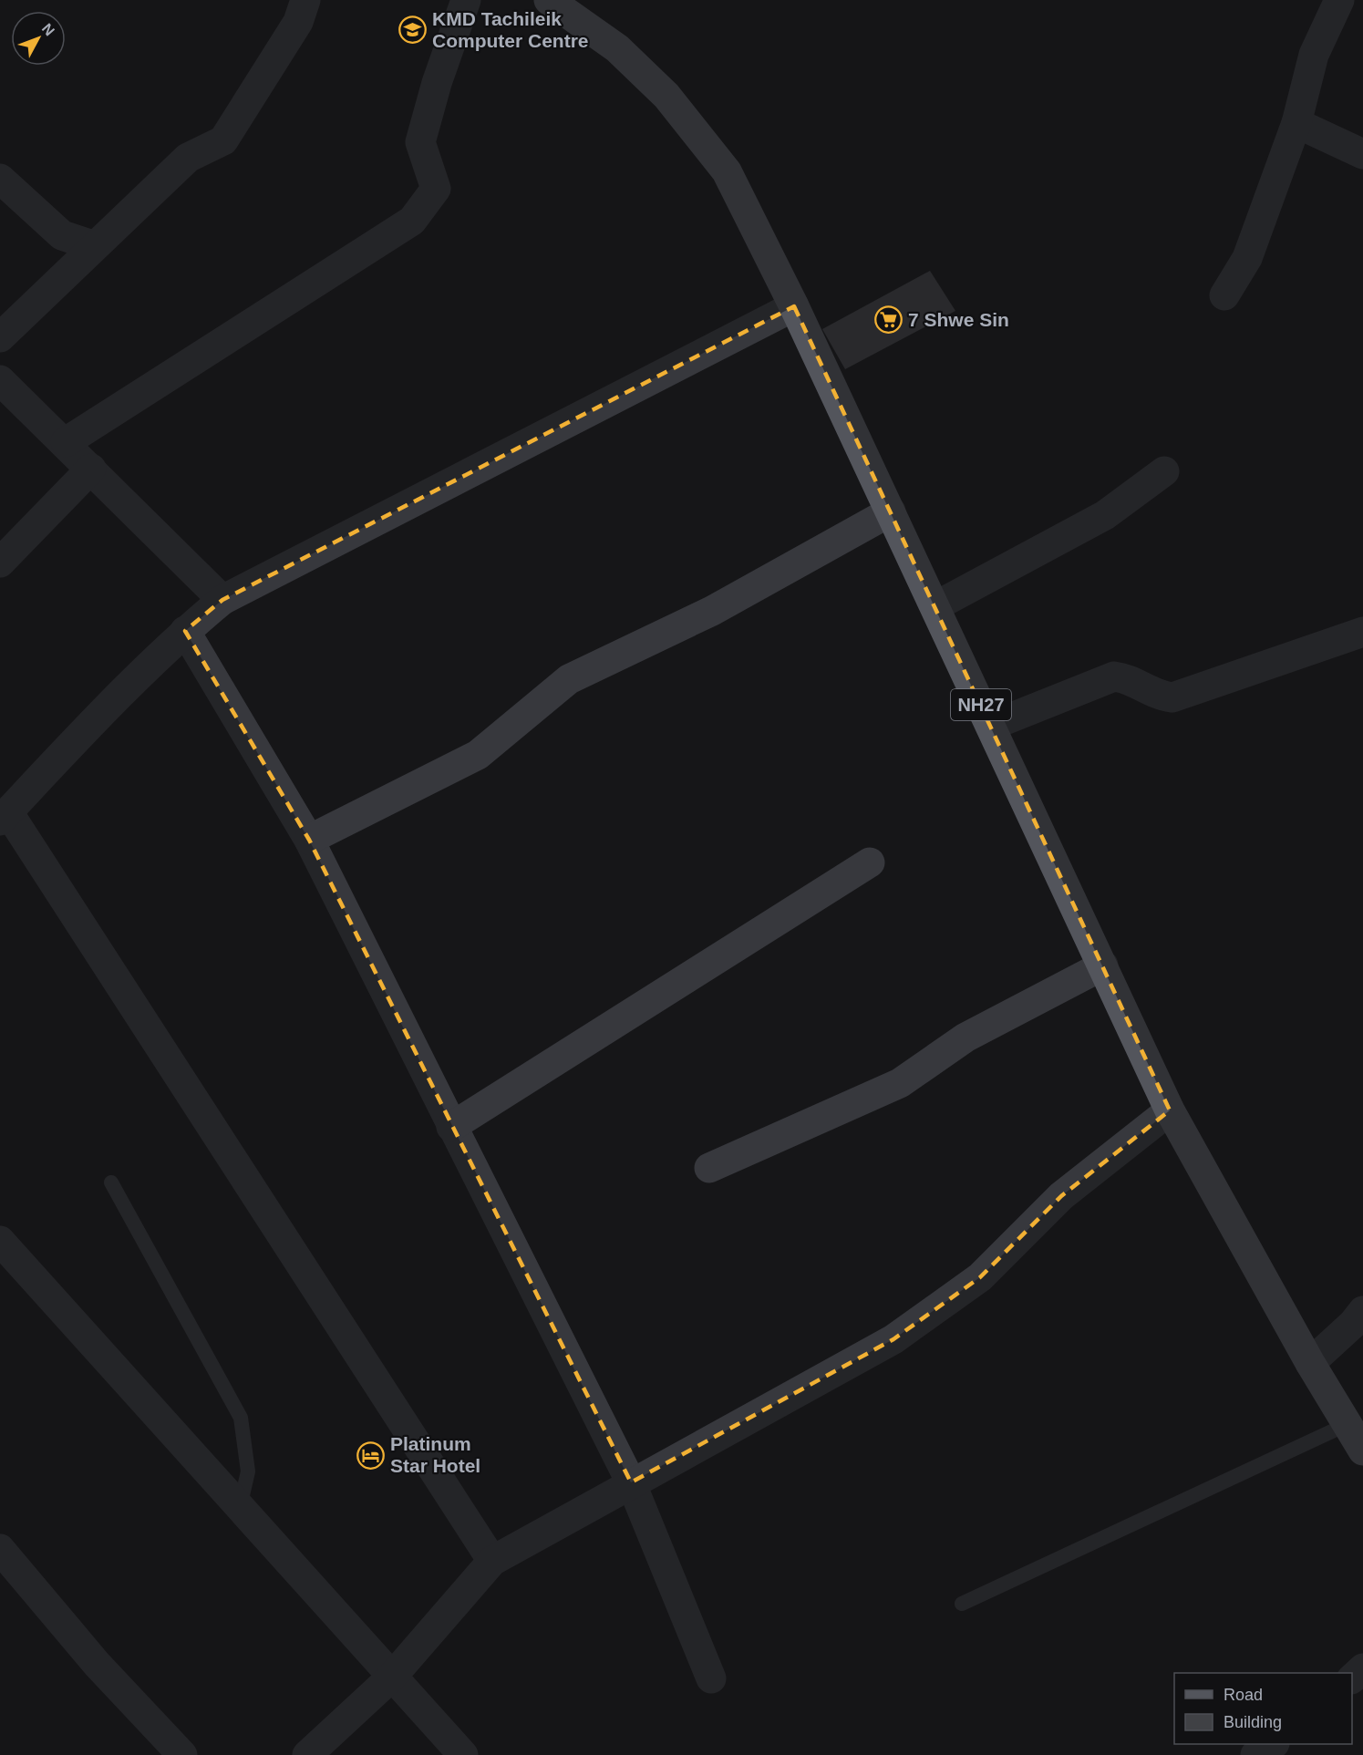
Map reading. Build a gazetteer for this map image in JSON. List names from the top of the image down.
{
  "streets": {
    "main road": ["NH27"]
  },
  "places": {
    "school or university": ["KMD Tachileik Computer Centre"],
    "supermarket": ["7 Shwe Sin"],
    "hotel": ["Platinum Star Hotel"]
  },
  "legend": ["Road", "Building"],
  "north": "top right"
}
